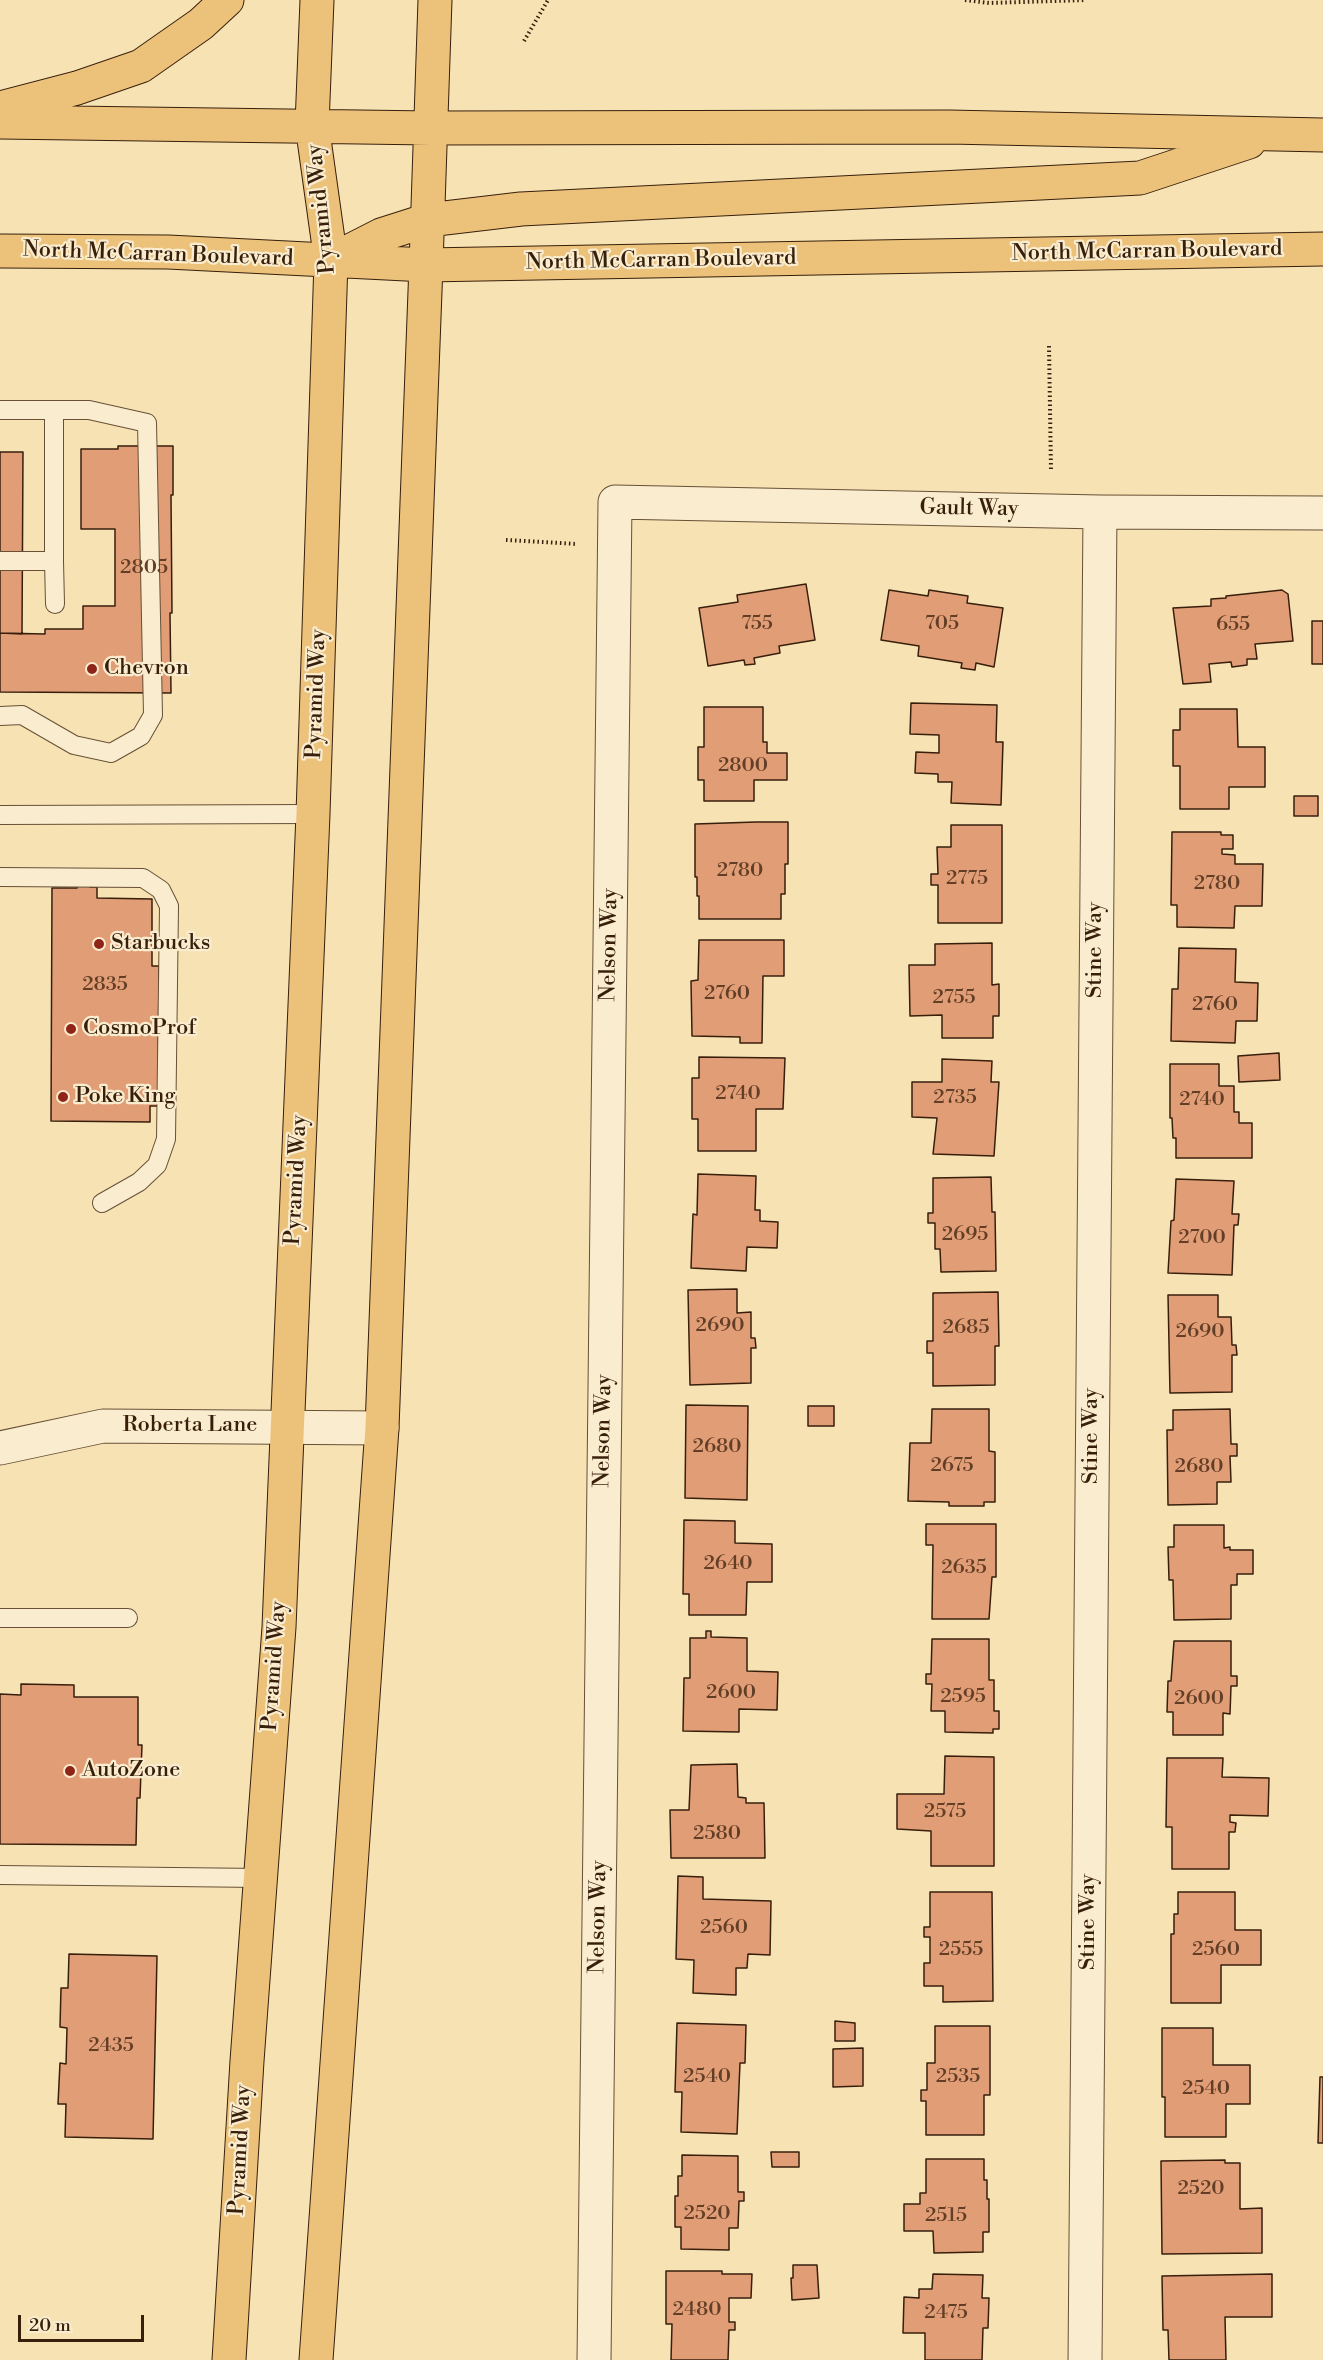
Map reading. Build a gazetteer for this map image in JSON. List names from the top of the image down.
{
  "streets": {
    "main road": ["Pyramid Way", "North McCarran Boulevard"],
    "street": [
      "Gault Way",
      "Nelson Way",
      "Stine Way",
      "Roberta Lane"
    ]
  },
  "crossings": [
    ["Pyramid Way", "North McCarran Boulevard"],
    ["Pyramid Way", "Roberta Lane"],
    ["Gault Way", "Nelson Way"],
    ["Gault Way", "Stine Way"]
  ],
  "places": [
    "Chevron",
    "Starbucks",
    "CosmoProf",
    "Poke King",
    "AutoZone"
  ],
  "house_numbers": [
    "2805",
    "755",
    "705",
    "655",
    "2800",
    "2780",
    "2775",
    "2780",
    "2835",
    "2760",
    "2755",
    "2760",
    "2740",
    "2735",
    "2740",
    "2695",
    "2700",
    "2690",
    "2685",
    "2690",
    "2680",
    "2675",
    "2680",
    "2640",
    "2635",
    "2600",
    "2595",
    "2600",
    "2575",
    "2580",
    "2560",
    "2555",
    "2560",
    "2435",
    "2540",
    "2535",
    "2540",
    "2520",
    "2520",
    "2515",
    "2480",
    "2475"
  ],
  "scale_bar": "20 m"
}
